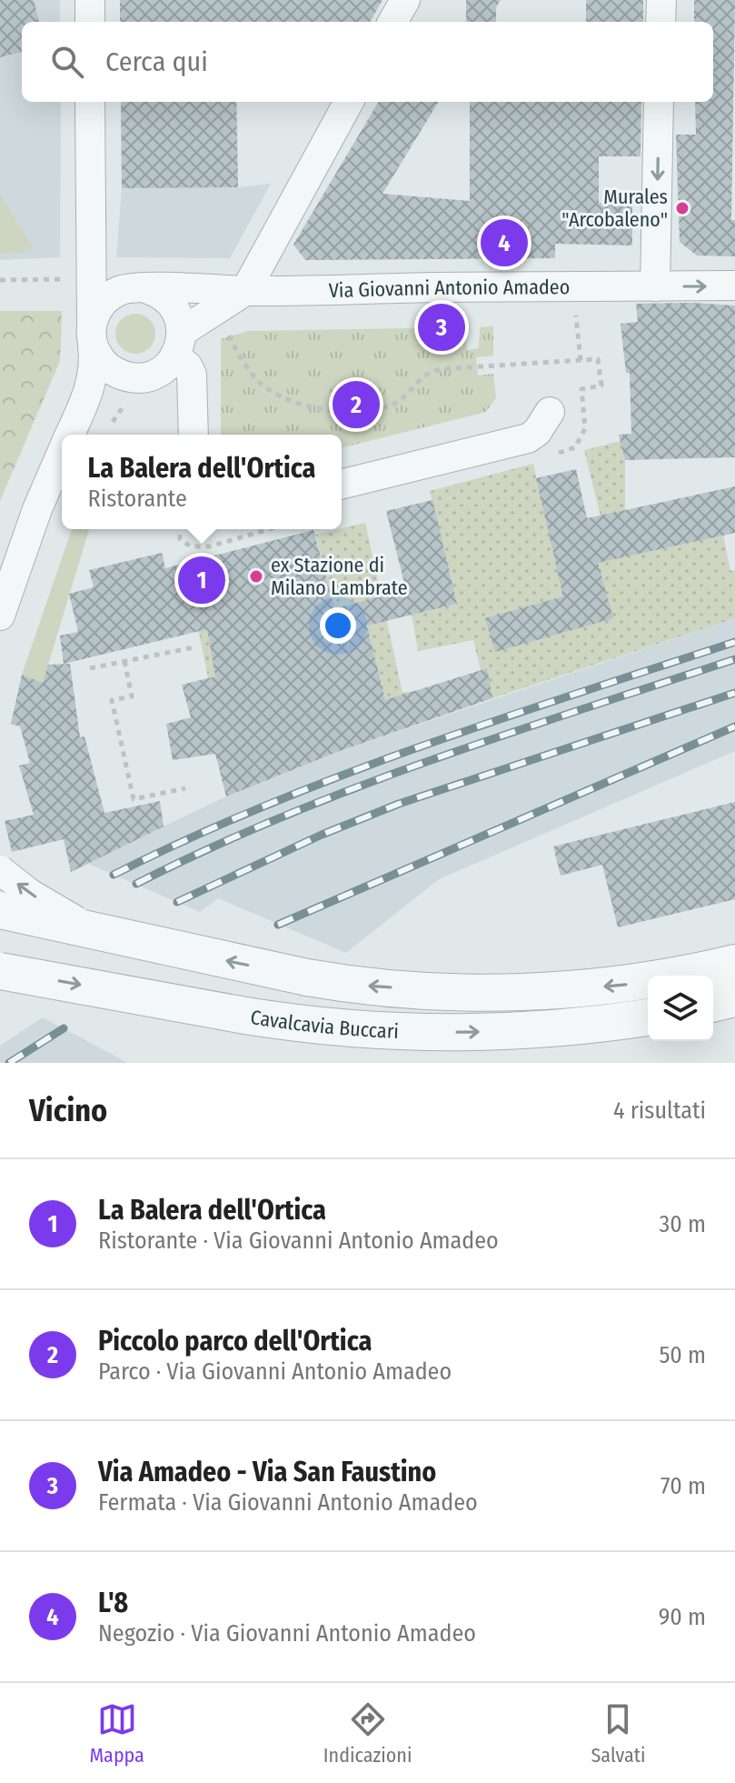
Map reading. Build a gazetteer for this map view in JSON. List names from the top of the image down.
{
  "streets": {
    "street": ["Via Giovanni Antonio Amadeo", "Cavalcavia Buccari"]
  },
  "places": ["Murales \"Arcobaleno\"", "ex Stazione di Milano Lambrate"],
  "page": {
    "search": "Cerca qui",
    "pins": [
      "4",
      "3",
      "2",
      "1"
    ],
    "popup": ["La Balera dell'Ortica", "Ristorante"],
    "heading": ["Vicino", "4 risultati"],
    "list": [
      {
        "mark": "1",
        "name": "La Balera dell'Ortica",
        "note": "Ristorante · Via Giovanni Antonio Amadeo",
        "value": "30 m"
      },
      {
        "mark": "2",
        "name": "Piccolo parco dell'Ortica",
        "note": "Parco · Via Giovanni Antonio Amadeo",
        "value": "50 m"
      },
      {
        "mark": "3",
        "name": "Via Amadeo - Via San Faustino",
        "note": "Fermata · Via Giovanni Antonio Amadeo",
        "value": "70 m"
      },
      {
        "mark": "4",
        "name": "L'8",
        "note": "Negozio · Via Giovanni Antonio Amadeo",
        "value": "90 m"
      }
    ],
    "nav": ["Mappa", "Indicazioni", "Salvati"]
  }
}
